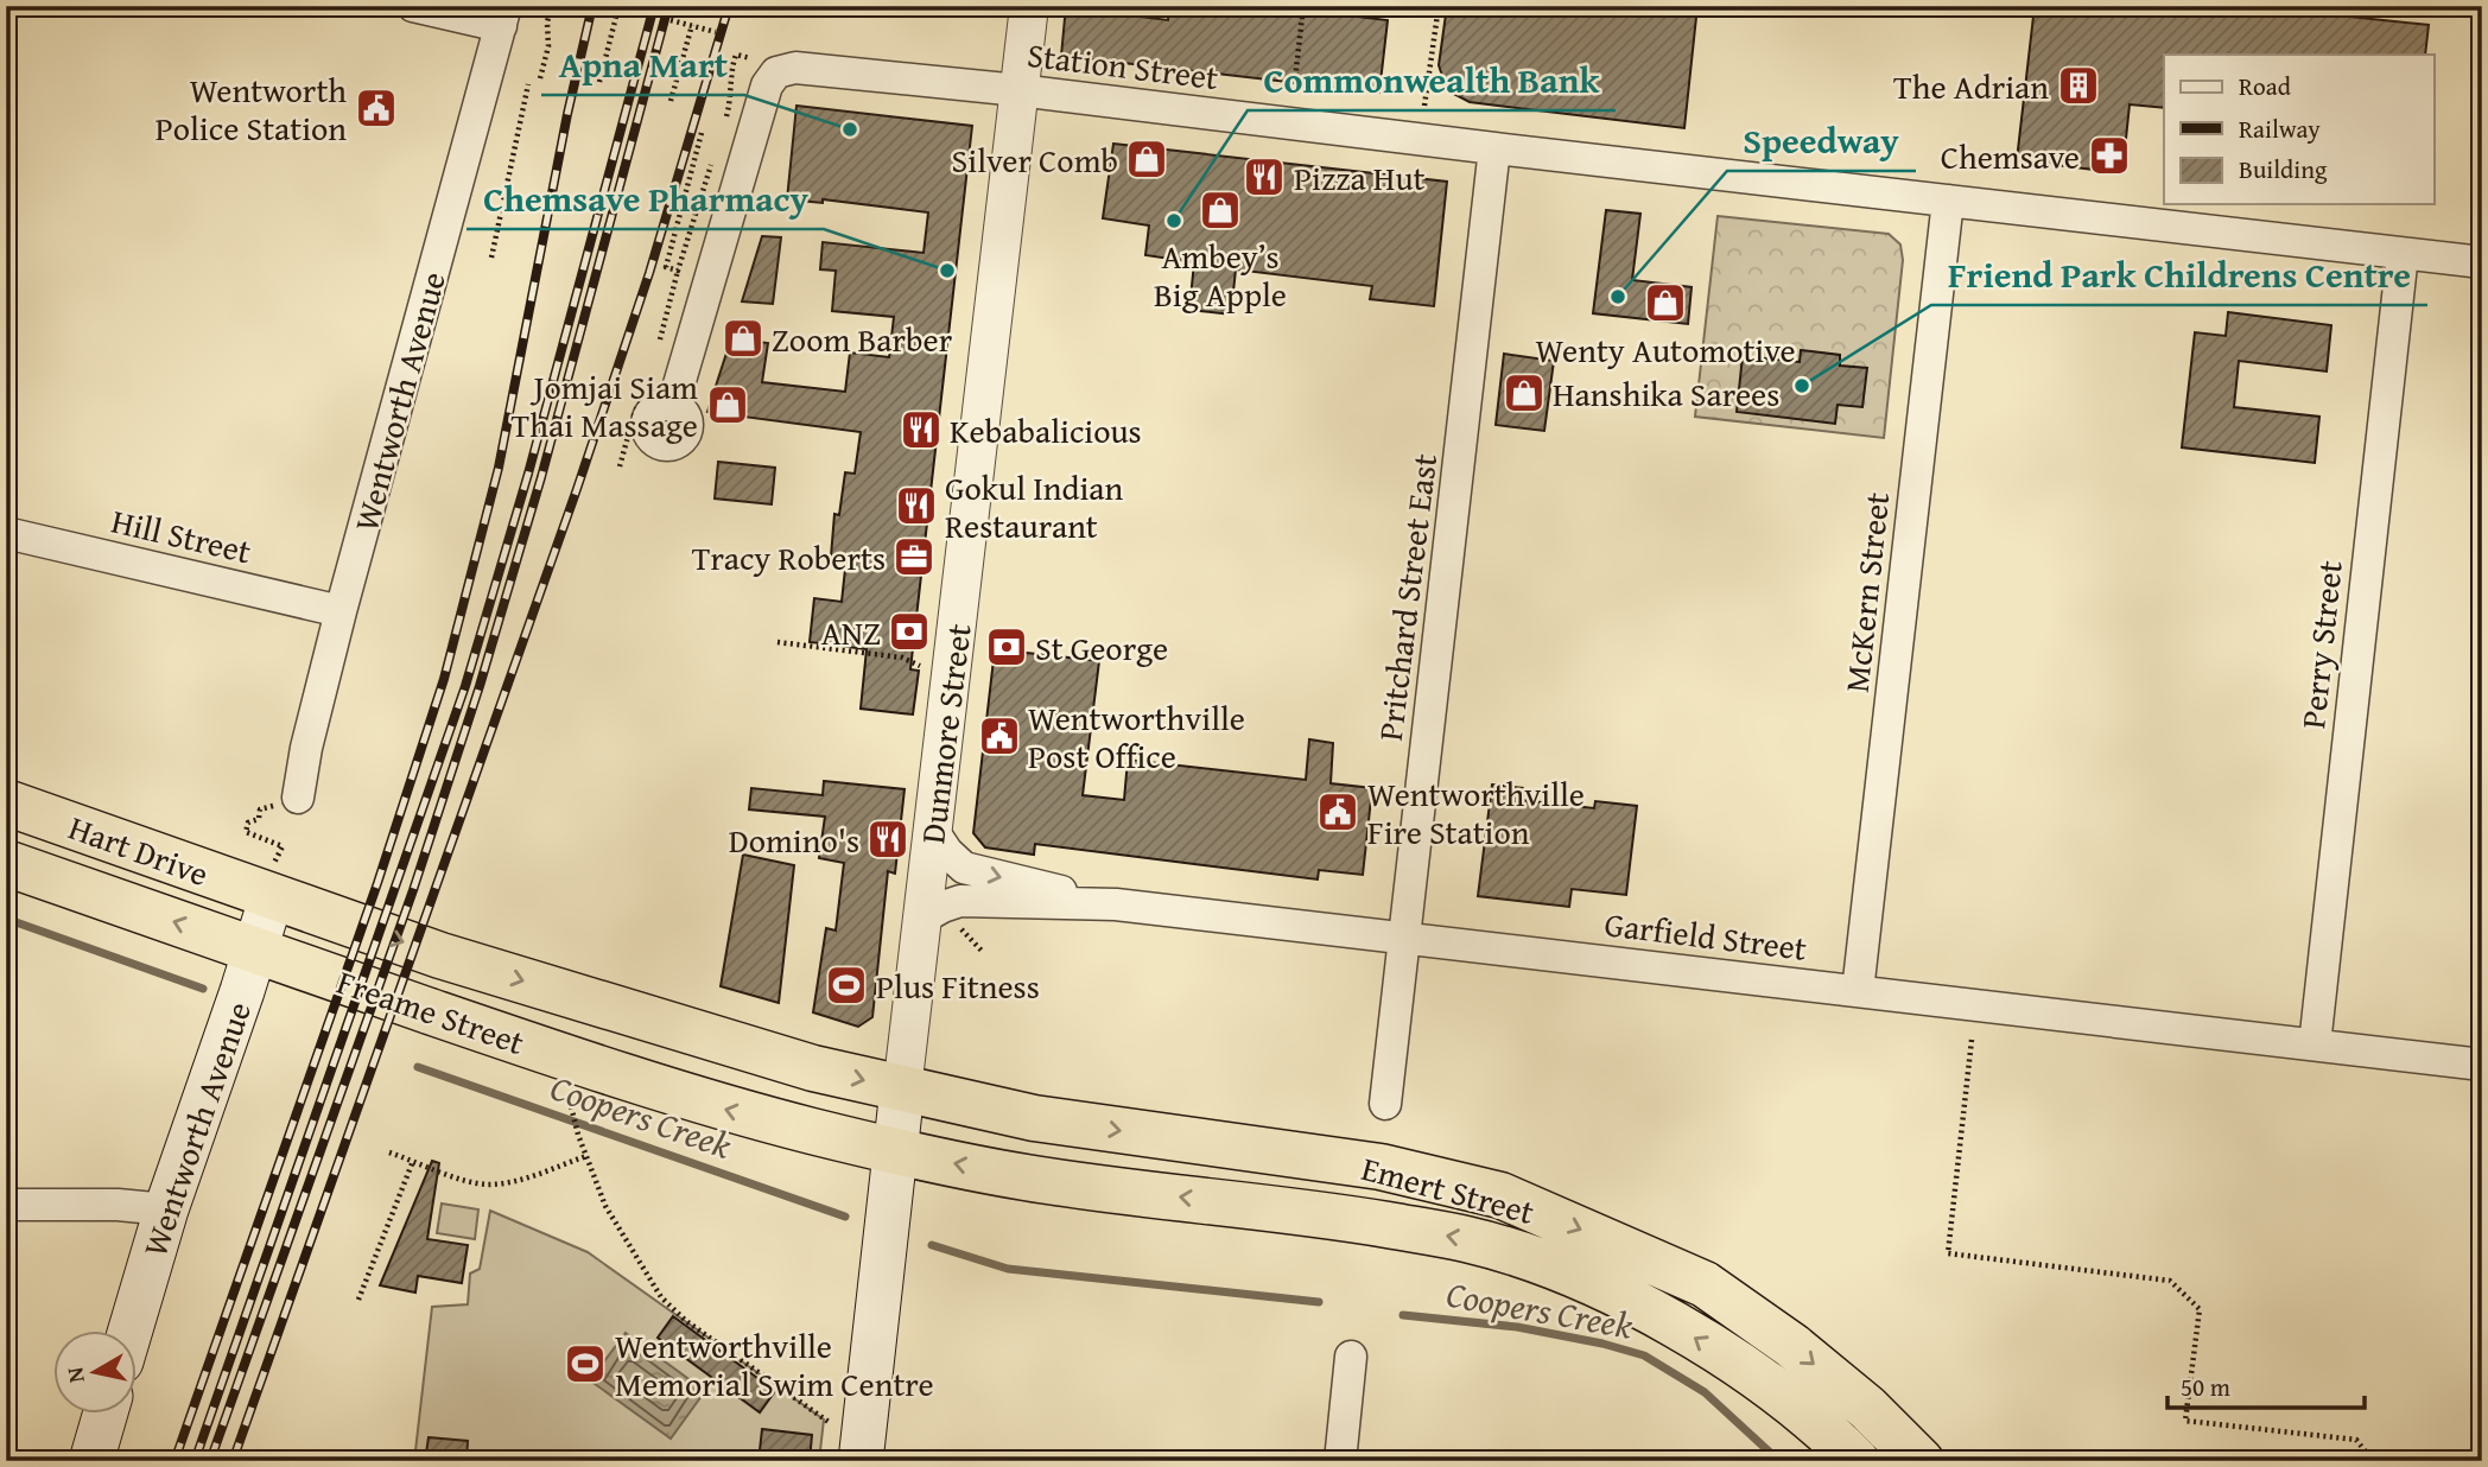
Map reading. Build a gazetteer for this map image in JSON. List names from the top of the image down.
{
  "streets": {
    "highway": ["Hart Drive", "Freame Street", "Emert Street"],
    "main road": ["Wentworth Avenue", "Dunmore Street"],
    "street": [
      "Station Street",
      "Hill Street",
      "McKern Street",
      "Pritchard Street East",
      "Perry Street",
      "Garfield Street"
    ]
  },
  "crossings": [
    ["Station Street", "McKern Street"],
    ["Station Street", "Pritchard Street East"],
    ["Station Street", "Perry Street"],
    ["Station Street", "Dunmore Street"],
    ["Wentworth Avenue", "Hill Street"],
    ["Wentworth Avenue", "Hart Drive"],
    ["Wentworth Avenue", "Freame Street"],
    ["McKern Street", "Garfield Street"],
    ["Pritchard Street East", "Garfield Street"],
    ["Perry Street", "Garfield Street"],
    ["Dunmore Street", "Garfield Street"],
    ["Dunmore Street", "Freame Street"],
    ["Dunmore Street", "Emert Street"],
    ["Hart Drive", "Freame Street"],
    ["Freame Street", "Emert Street"]
  ],
  "water": ["Coopers Creek"],
  "places": {
    "building": ["The Adrian"],
    "public building": ["Wentworth Police Station", "Wentworthville Post Office", "Wentworthville Fire Station"],
    "other": [
      "Apna Mart",
      "Commonwealth Bank",
      "Chemsave Pharmacy",
      "Speedway",
      "Friend Park Childrens Centre"
    ],
    "pharmacy": ["Chemsave"],
    "shop": [
      "Silver Comb",
      "Ambey’s Big Apple",
      "Wenty Automotive",
      "Zoom Barber",
      "Hanshika Sarees",
      "Jomjai Siam Thai Massage"
    ],
    "restaurant": [
      "Pizza Hut",
      "Kebabalicious",
      "Gokul Indian Restaurant",
      "Domino's"
    ],
    "office": ["Tracy Roberts"],
    "bank": ["ANZ", "St George"],
    "sports": ["Plus Fitness", "Wentworthville Memorial Swim Centre"]
  },
  "legend": ["Road", "Railway", "Building"],
  "scale_bar": "50 m",
  "north": "left"
}
